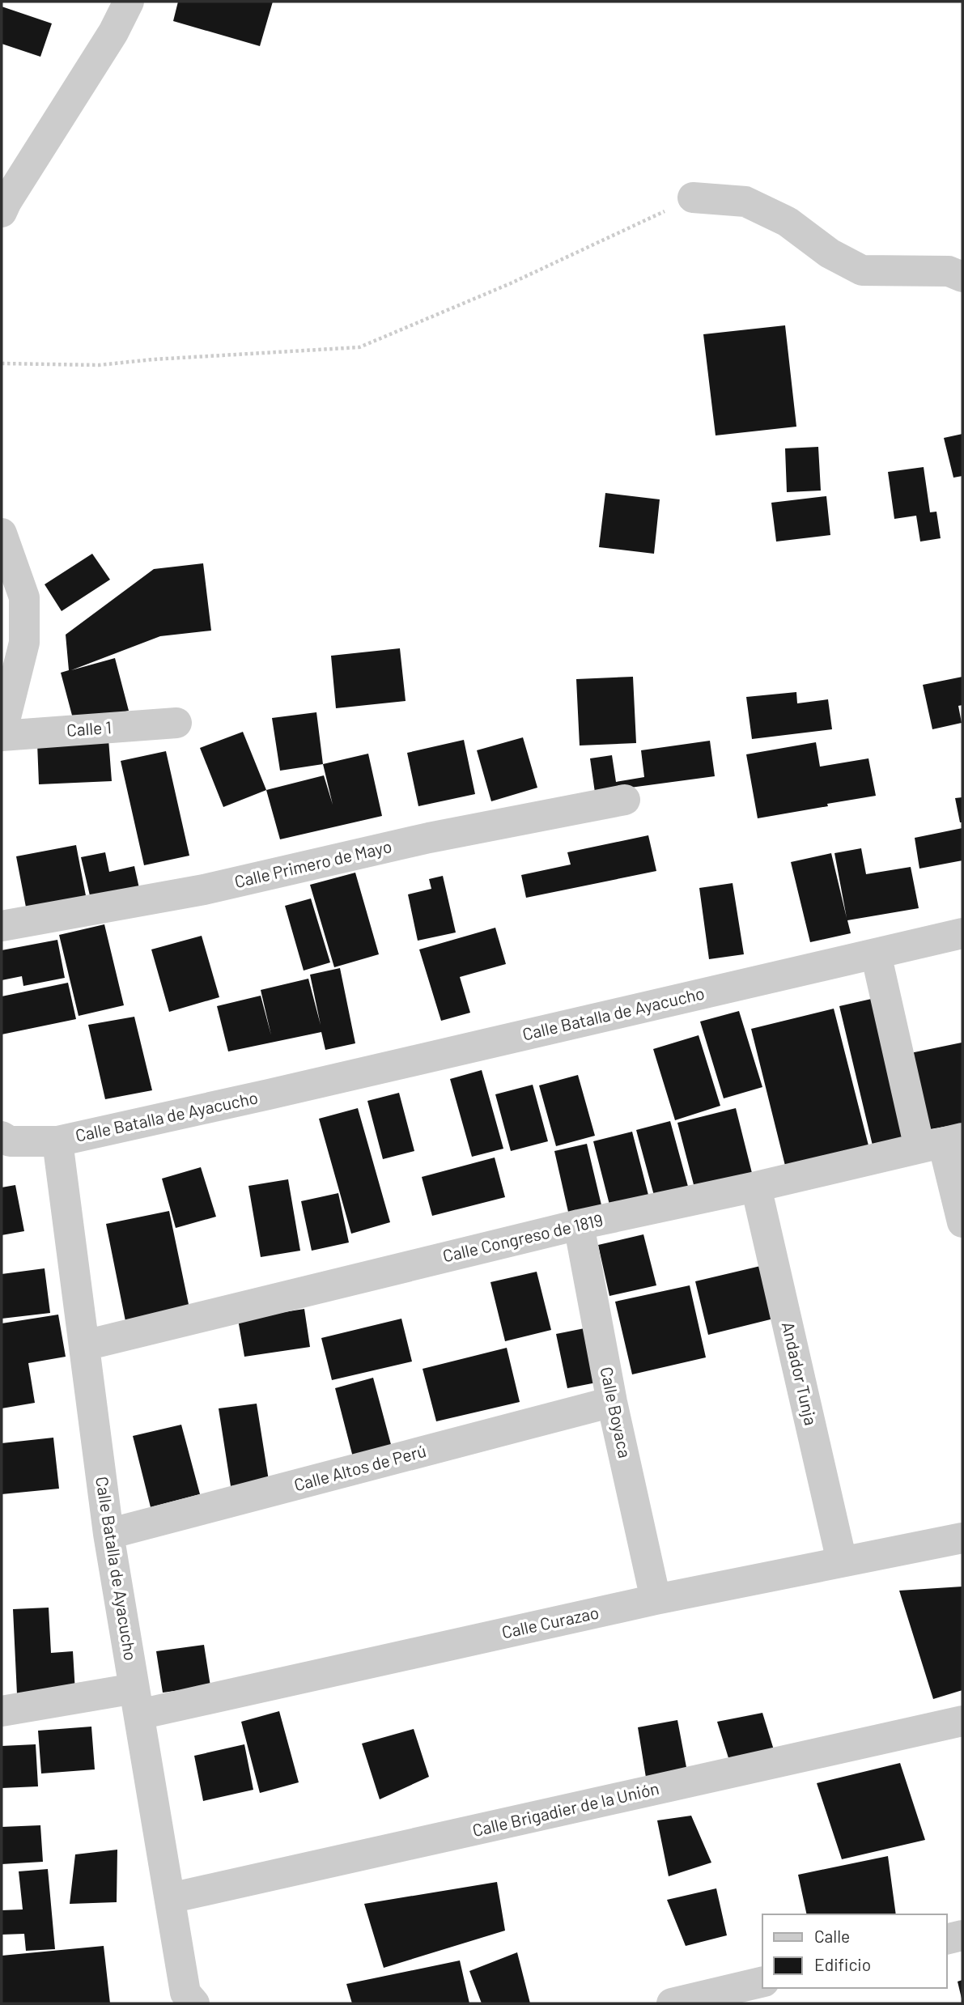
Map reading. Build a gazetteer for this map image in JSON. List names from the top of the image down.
{
  "streets": {
    "street": [
      "Calle 1",
      "Calle Primero de Mayo",
      "Calle Batalla de Ayacucho",
      "Calle Congreso de 1819",
      "Andador Tunja",
      "Calle Boyaca",
      "Calle Altos de Perú",
      "Calle Curazao",
      "Calle Brigadier de la Unión"
    ]
  },
  "crossings": [
    ["Calle Batalla de Ayacucho", "Calle Congreso de 1819"],
    ["Calle Batalla de Ayacucho", "Calle Altos de Perú"],
    ["Calle Batalla de Ayacucho", "Calle Curazao"],
    ["Calle Batalla de Ayacucho", "Calle Brigadier de la Unión"],
    ["Calle Congreso de 1819", "Andador Tunja"],
    ["Calle Congreso de 1819", "Calle Boyaca"],
    ["Andador Tunja", "Calle Curazao"],
    ["Calle Boyaca", "Calle Altos de Perú"],
    ["Calle Boyaca", "Calle Curazao"]
  ],
  "legend": ["Calle", "Edificio"]
}
